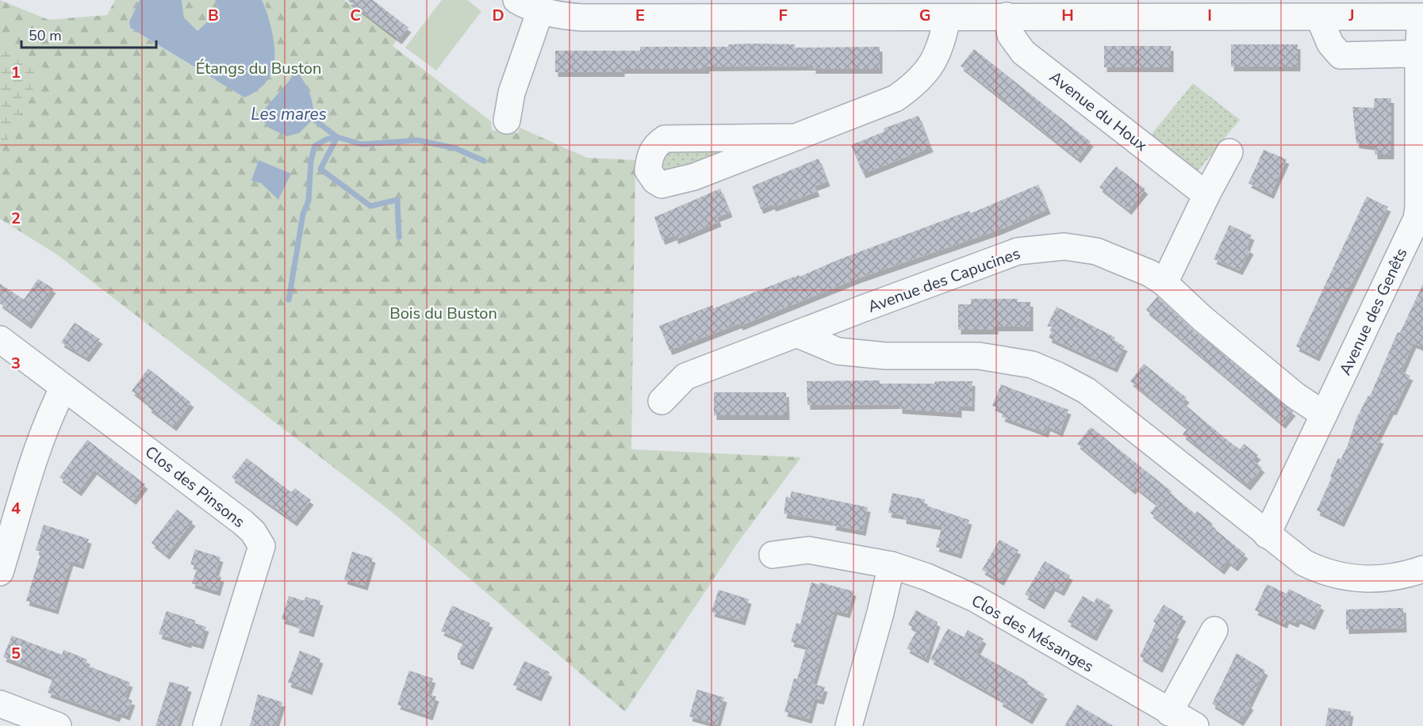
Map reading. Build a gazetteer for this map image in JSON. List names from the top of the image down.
{
  "streets": {
    "street": [
      "Avenue du Houx",
      "Avenue des Capucines",
      "Avenue des Genêts",
      "Clos des Pinsons",
      "Clos des Mésanges"
    ]
  },
  "crossings": [
    ["Avenue des Capucines", "Avenue des Genêts"]
  ],
  "water": ["Les mares"],
  "parks": ["Étangs du Buston", "Bois du Buston"],
  "scale_bar": "50 m",
  "grid": {
    "columns": [
      "B",
      "C",
      "D",
      "E",
      "F",
      "G",
      "H",
      "I",
      "J"
    ],
    "rows": [
      "1",
      "2",
      "3",
      "4",
      "5"
    ]
  }
}
